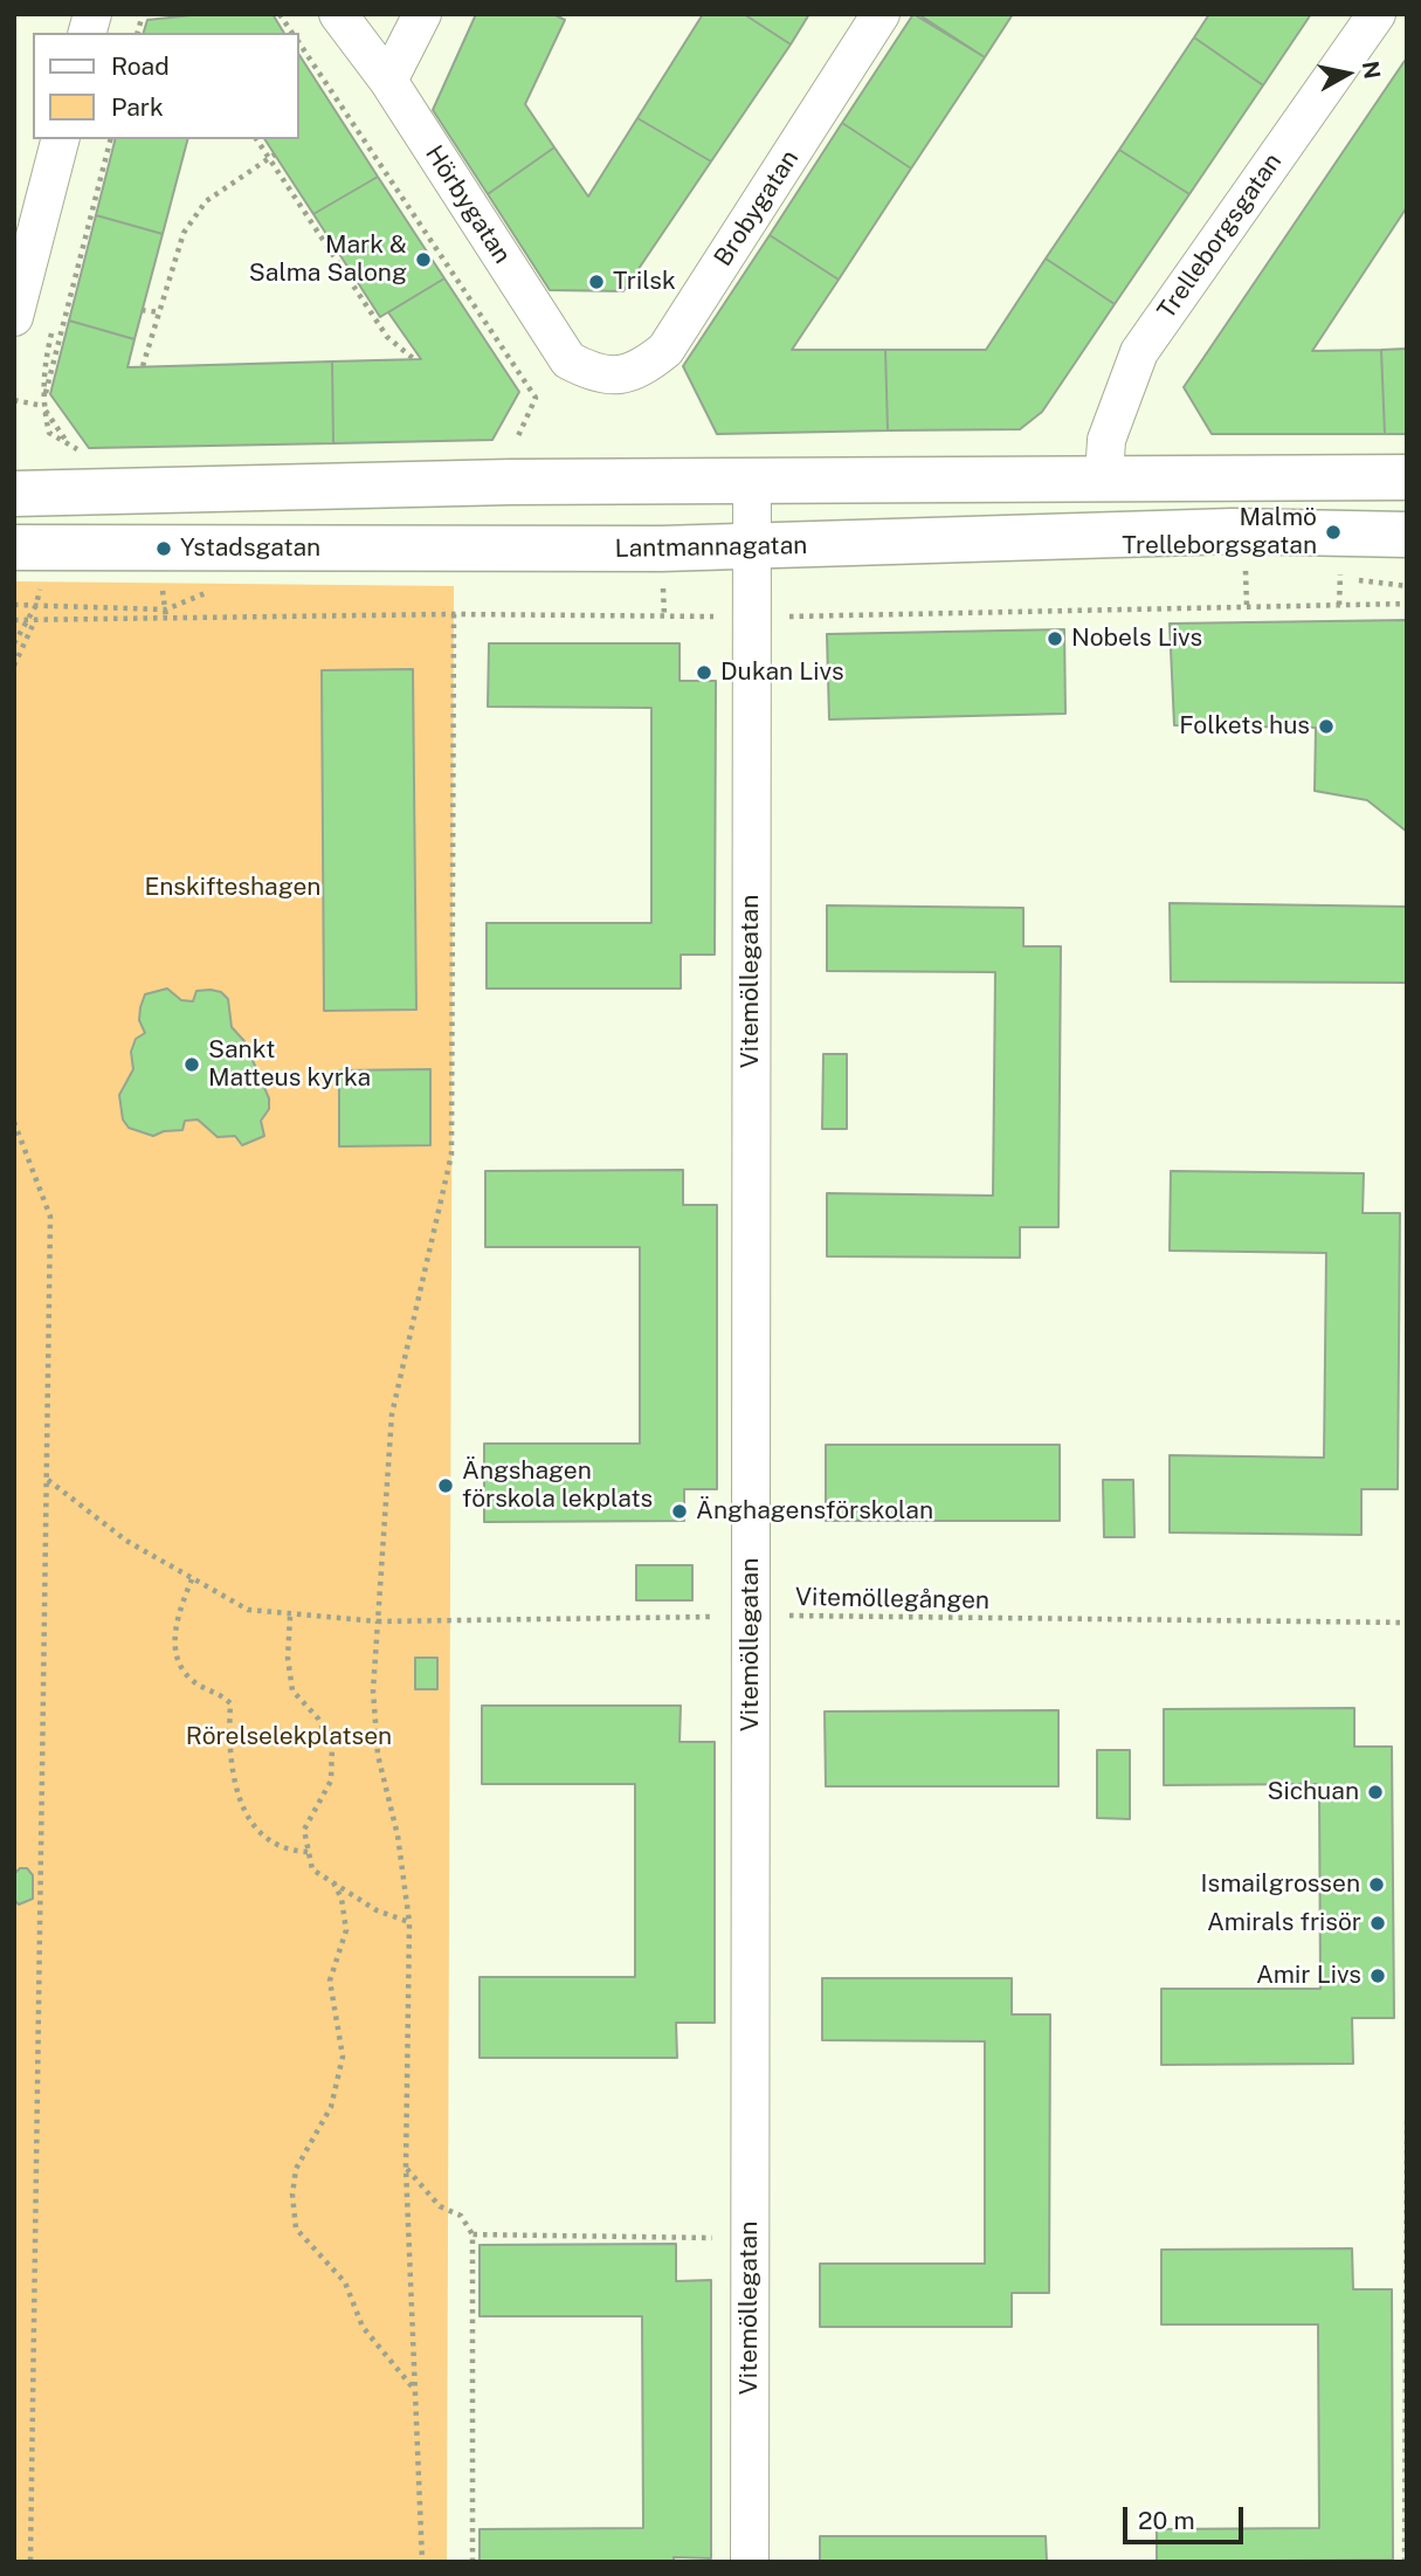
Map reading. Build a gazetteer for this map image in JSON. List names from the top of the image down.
{
  "streets": {
    "street": [
      "Hörbygatan",
      "Brobygatan",
      "Trelleborgsgatan",
      "Lantmannagatan",
      "Vitemöllegatan"
    ],
    "path": ["Vitemöllegången"]
  },
  "crossings": [
    ["Hörbygatan", "Brobygatan"],
    ["Lantmannagatan", "Vitemöllegatan"],
    ["Vitemöllegatan", "Vitemöllegången"]
  ],
  "parks": ["Enskifteshagen", "Rörelselekplatsen"],
  "places": [
    "Mark & Salma Salong",
    "Trilsk",
    "Malmö Trelleborgsgatan",
    "Ystadsgatan",
    "Nobels Livs",
    "Dukan Livs",
    "Folkets hus",
    "Sankt Matteus kyrka",
    "Ängshagen förskola lekplats",
    "Änghagensförskolan",
    "Sichuan",
    "Ismailgrossen",
    "Amirals frisör",
    "Amir Livs"
  ],
  "legend": ["Road", "Park"],
  "scale_bar": "20 m",
  "north": "right"
}
